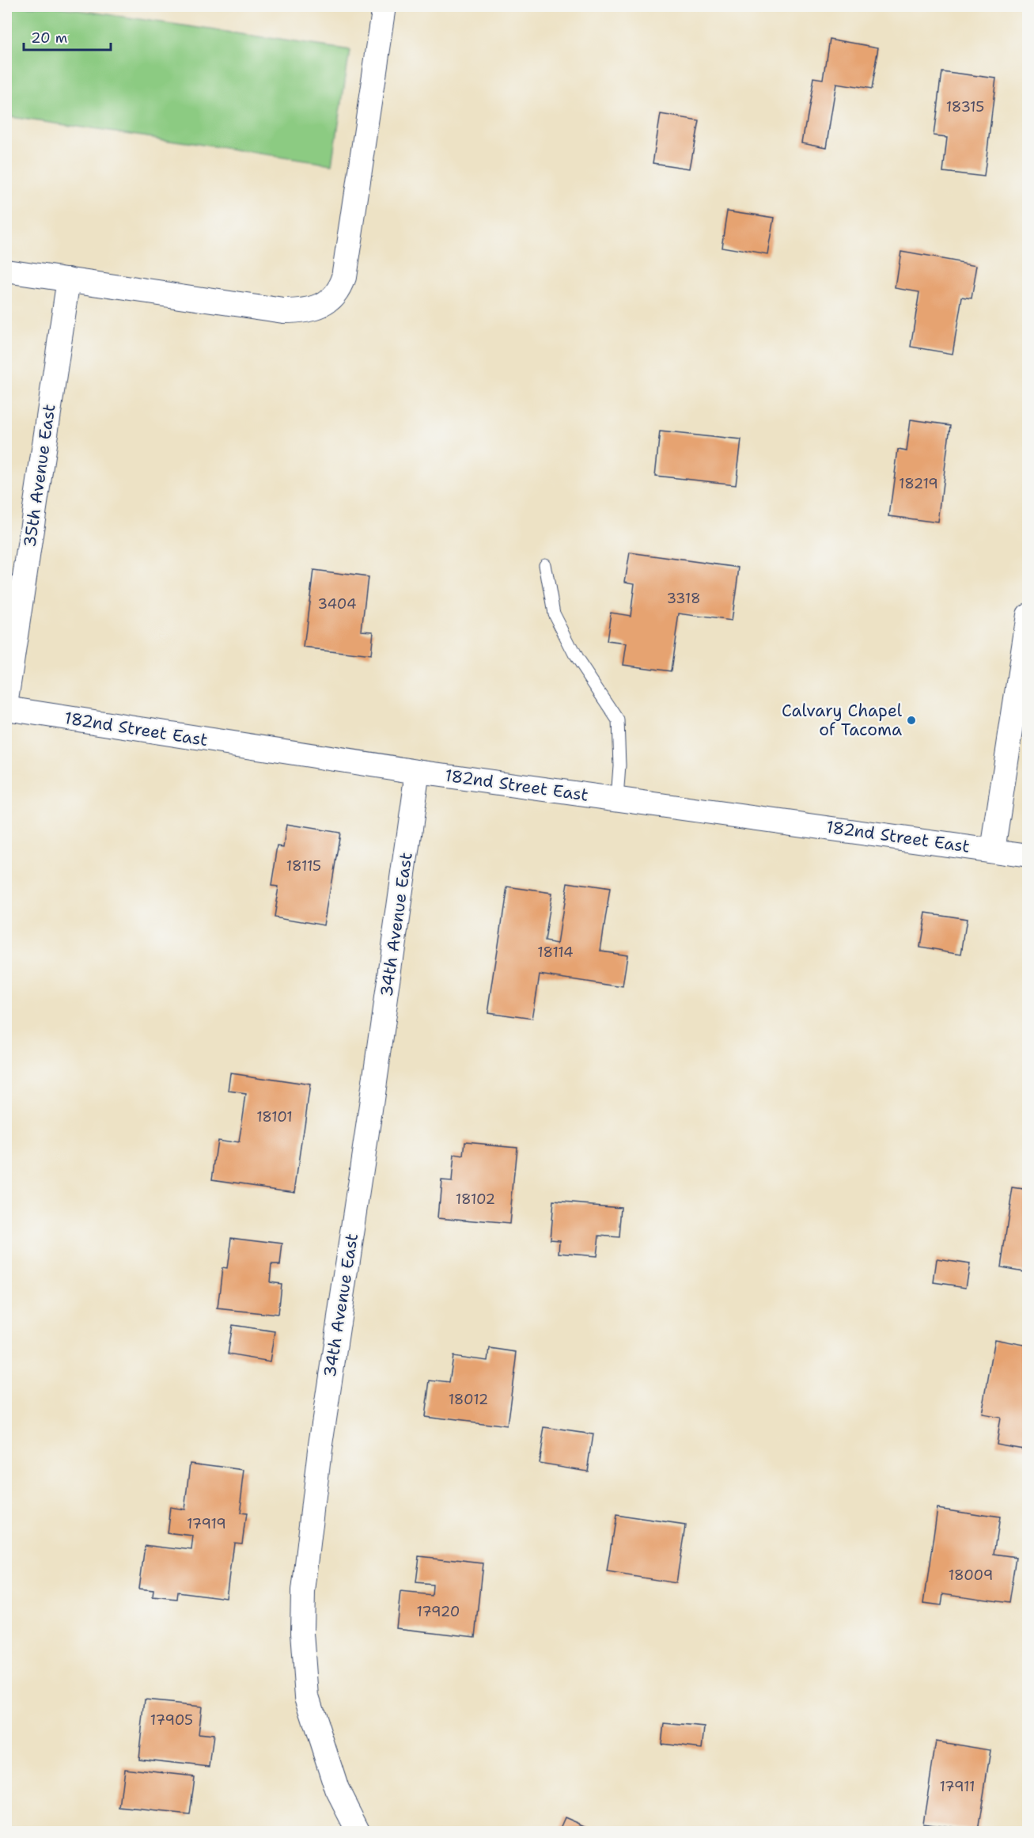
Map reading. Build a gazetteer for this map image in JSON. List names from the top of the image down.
{
  "streets": {
    "street": ["35th Avenue East", "182nd Street East", "34th Avenue East"]
  },
  "crossings": [
    ["182nd Street East", "34th Avenue East"]
  ],
  "places": ["Calvary Chapel of Tacoma"],
  "house_numbers": [
    "18315",
    "18219",
    "3318",
    "3404",
    "18115",
    "18114",
    "18101",
    "18102",
    "18012",
    "17919",
    "18009",
    "17920",
    "17905",
    "17911"
  ],
  "scale_bar": "20 m"
}
